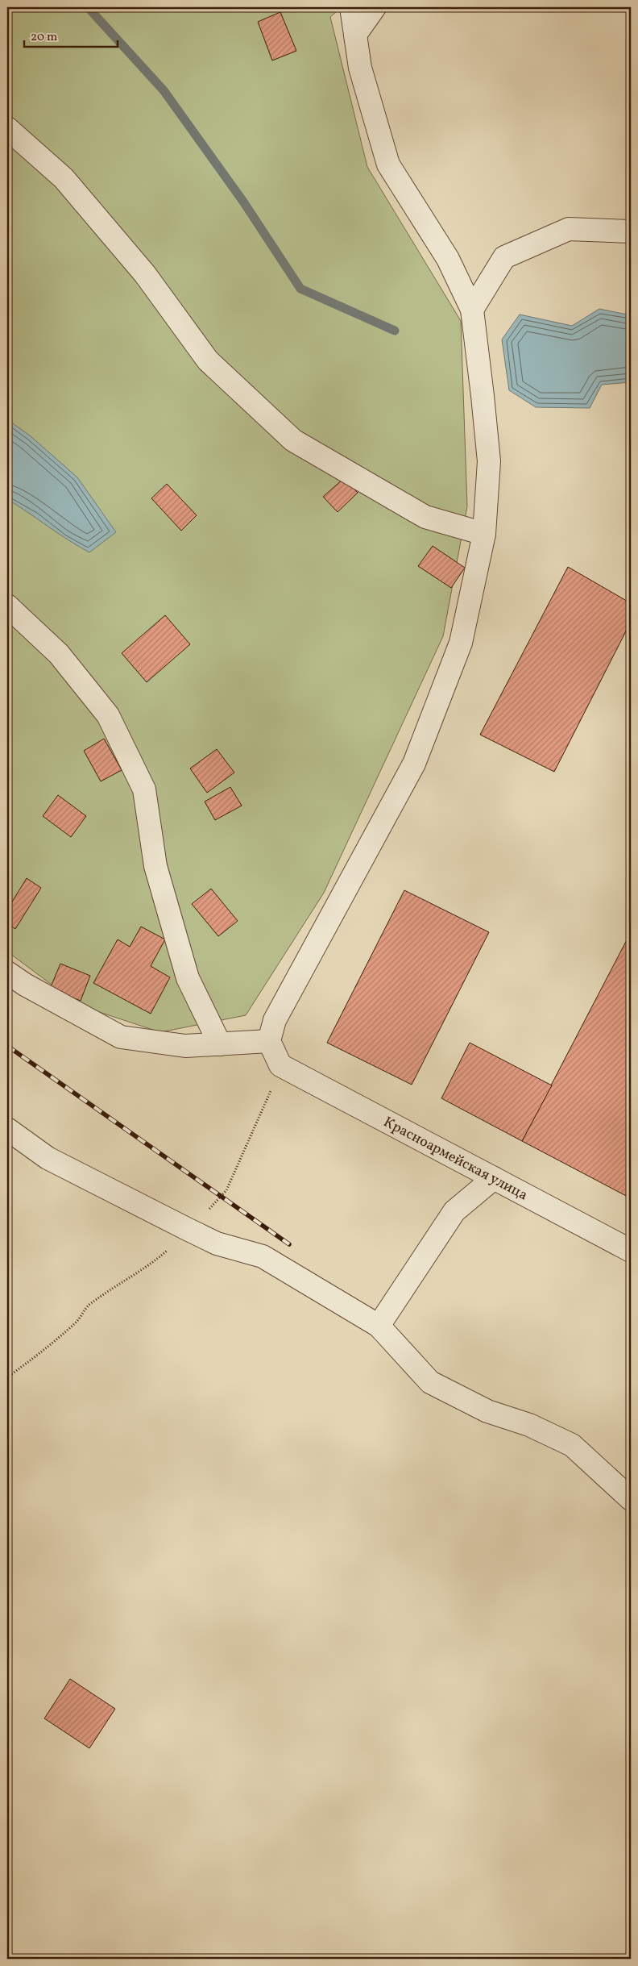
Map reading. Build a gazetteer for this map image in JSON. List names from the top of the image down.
{
  "streets": {
    "street": ["Красноармейская улица"]
  },
  "scale_bar": "20 m"
}
